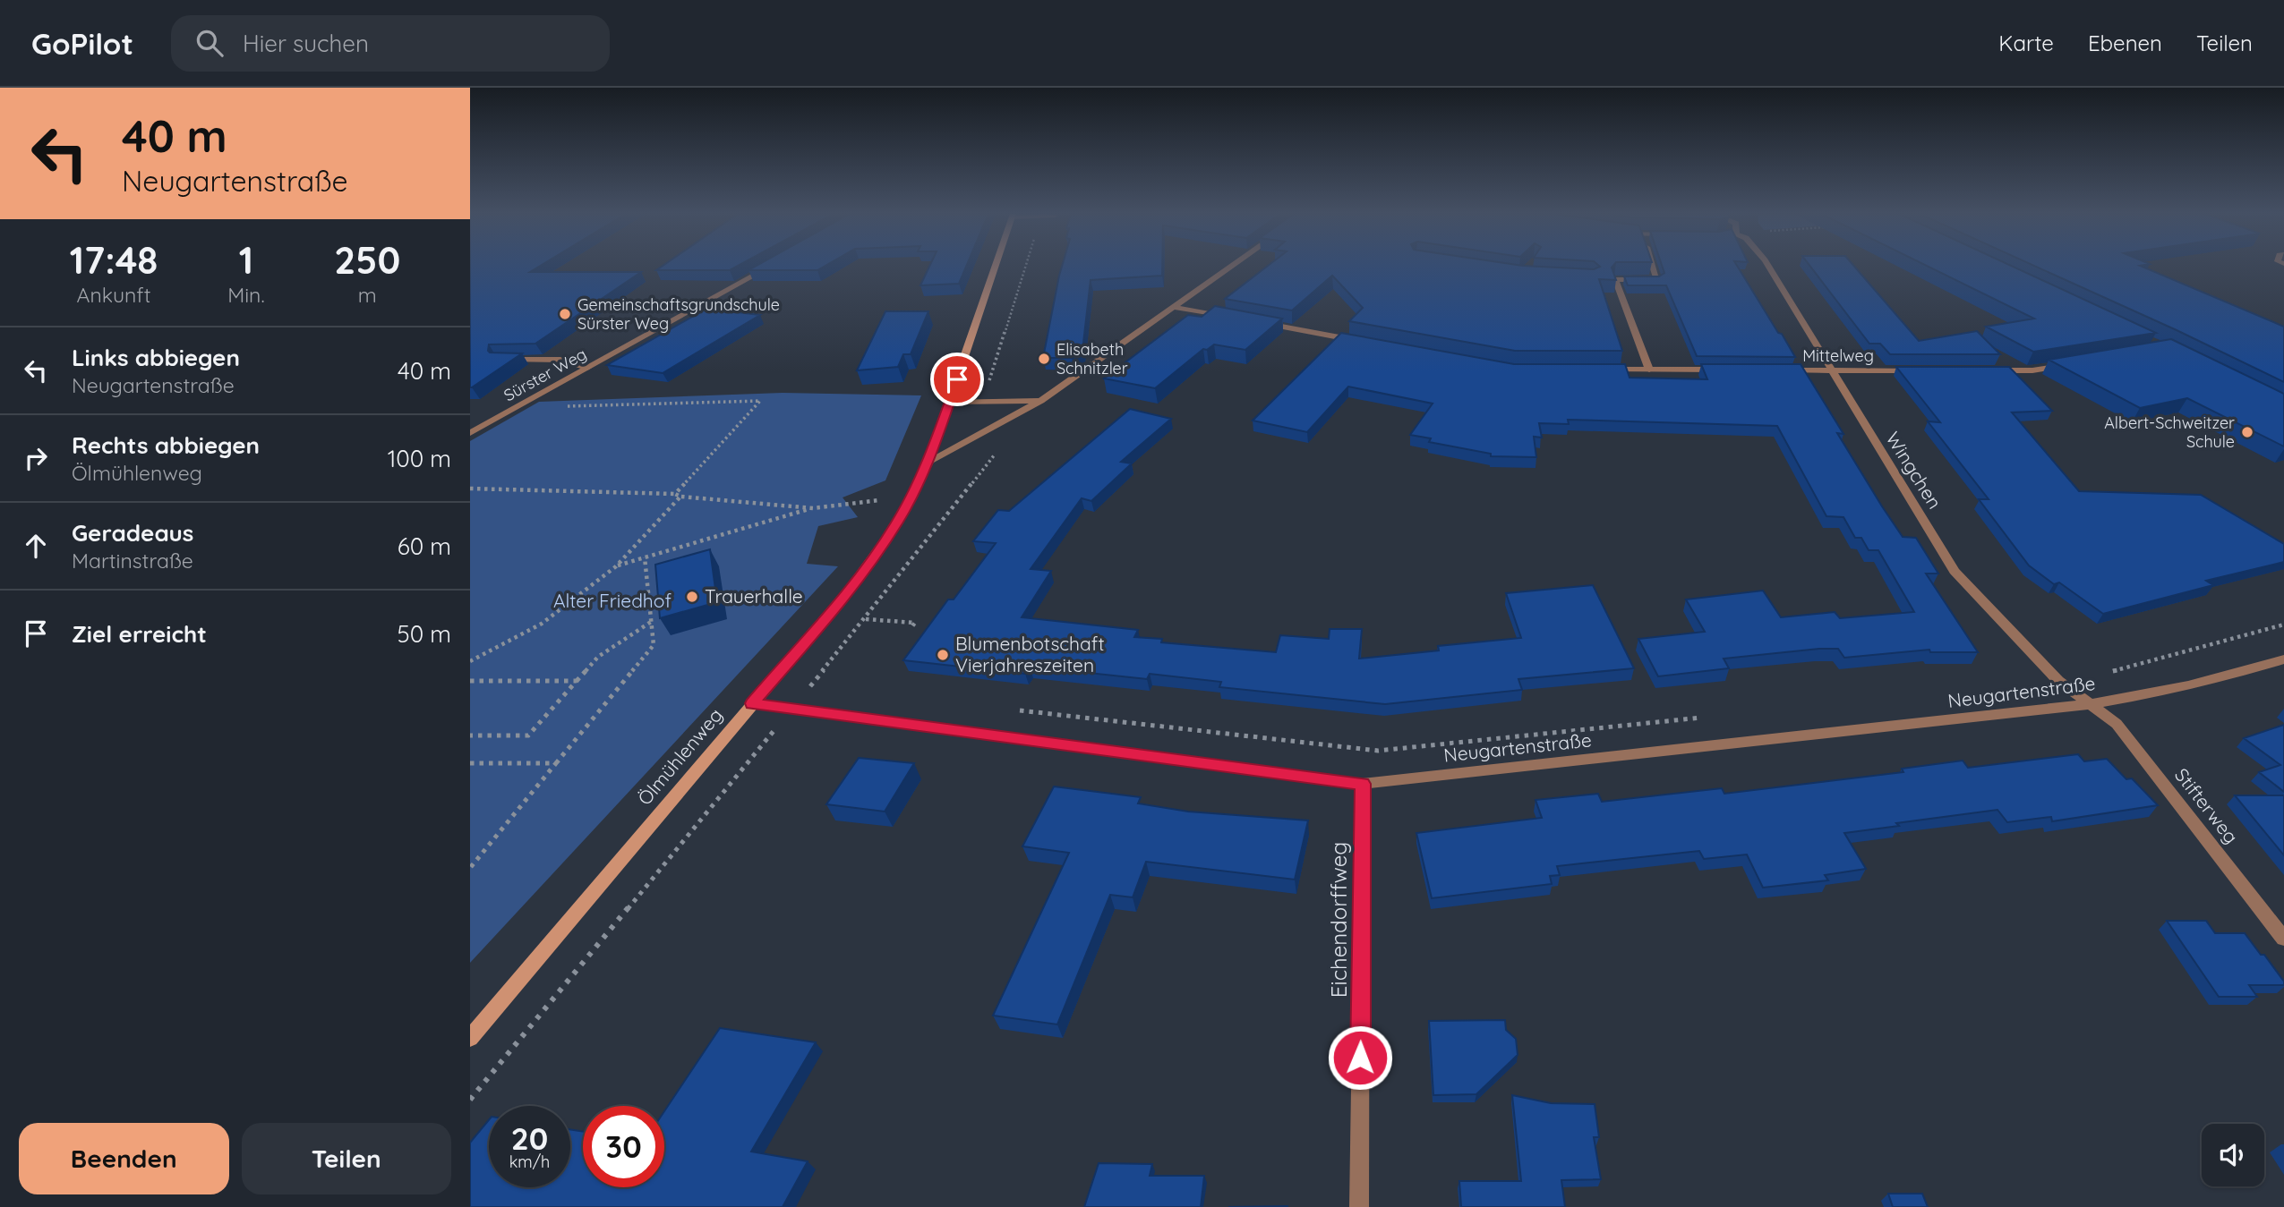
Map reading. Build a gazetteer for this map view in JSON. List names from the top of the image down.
{
  "streets": {
    "main road": ["Ölmühlenweg"],
    "street": [
      "Mittelweg",
      "Sürster Weg",
      "Wingchen",
      "Neugartenstraße",
      "Stifterweg",
      "Eichendorffweg"
    ]
  },
  "crossings": [
    ["Mittelweg", "Wingchen"],
    ["Wingchen", "Neugartenstraße"],
    ["Wingchen", "Stifterweg"],
    ["Neugartenstraße", "Ölmühlenweg"],
    ["Neugartenstraße", "Stifterweg"],
    ["Neugartenstraße", "Eichendorffweg"]
  ],
  "parks": ["Alter Friedhof"],
  "places": [
    "Gemeinschaftsgrundschule Sürster Weg",
    "Elisabeth Schnitzler",
    "Albert-Schweitzer Schule",
    "Trauerhalle",
    "Blumenbotschaft Vierjahreszeiten"
  ],
  "page": {
    "header": "GoPilot",
    "search": "Hier suchen",
    "nav": ["Karte", "Ebenen", "Teilen"],
    "turn": ["40 m", "Neugartenstraße"],
    "eta": [
      "17:48",
      "Ankunft",
      "1",
      "Min.",
      "250",
      "m"
    ],
    "list": [
      {
        "name": "Links abbiegen",
        "note": "Neugartenstraße",
        "value": "40 m"
      },
      {
        "name": "Rechts abbiegen",
        "note": "Ölmühlenweg",
        "value": "100 m"
      },
      {
        "name": "Geradeaus",
        "note": "Martinstraße",
        "value": "60 m"
      },
      {
        "name": "Ziel erreicht",
        "value": "50 m"
      }
    ],
    "speed": "20 km/h",
    "limit": "30",
    "buttons": ["Beenden", "Teilen"]
  }
}
